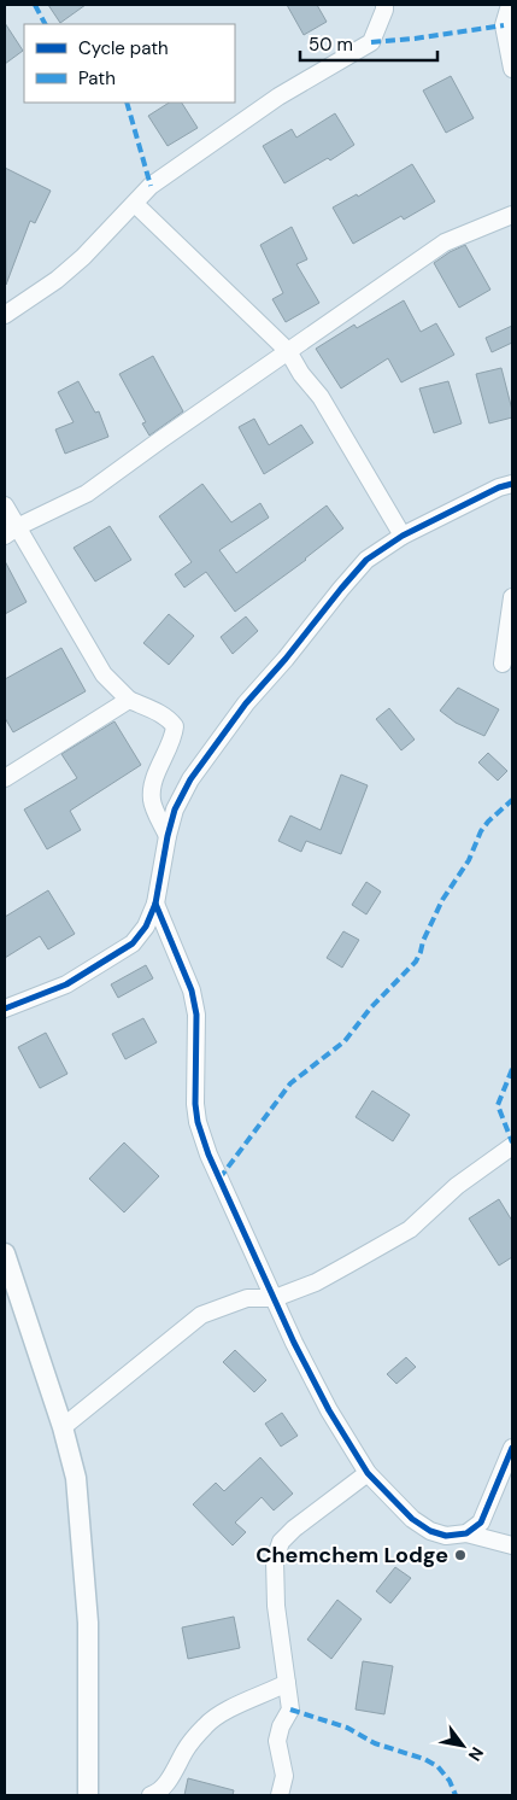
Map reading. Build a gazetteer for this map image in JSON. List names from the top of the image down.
{
  "places": ["Chemchem Lodge"],
  "legend": ["Cycle path", "Path"],
  "scale_bar": "50 m",
  "north": "bottom right"
}
